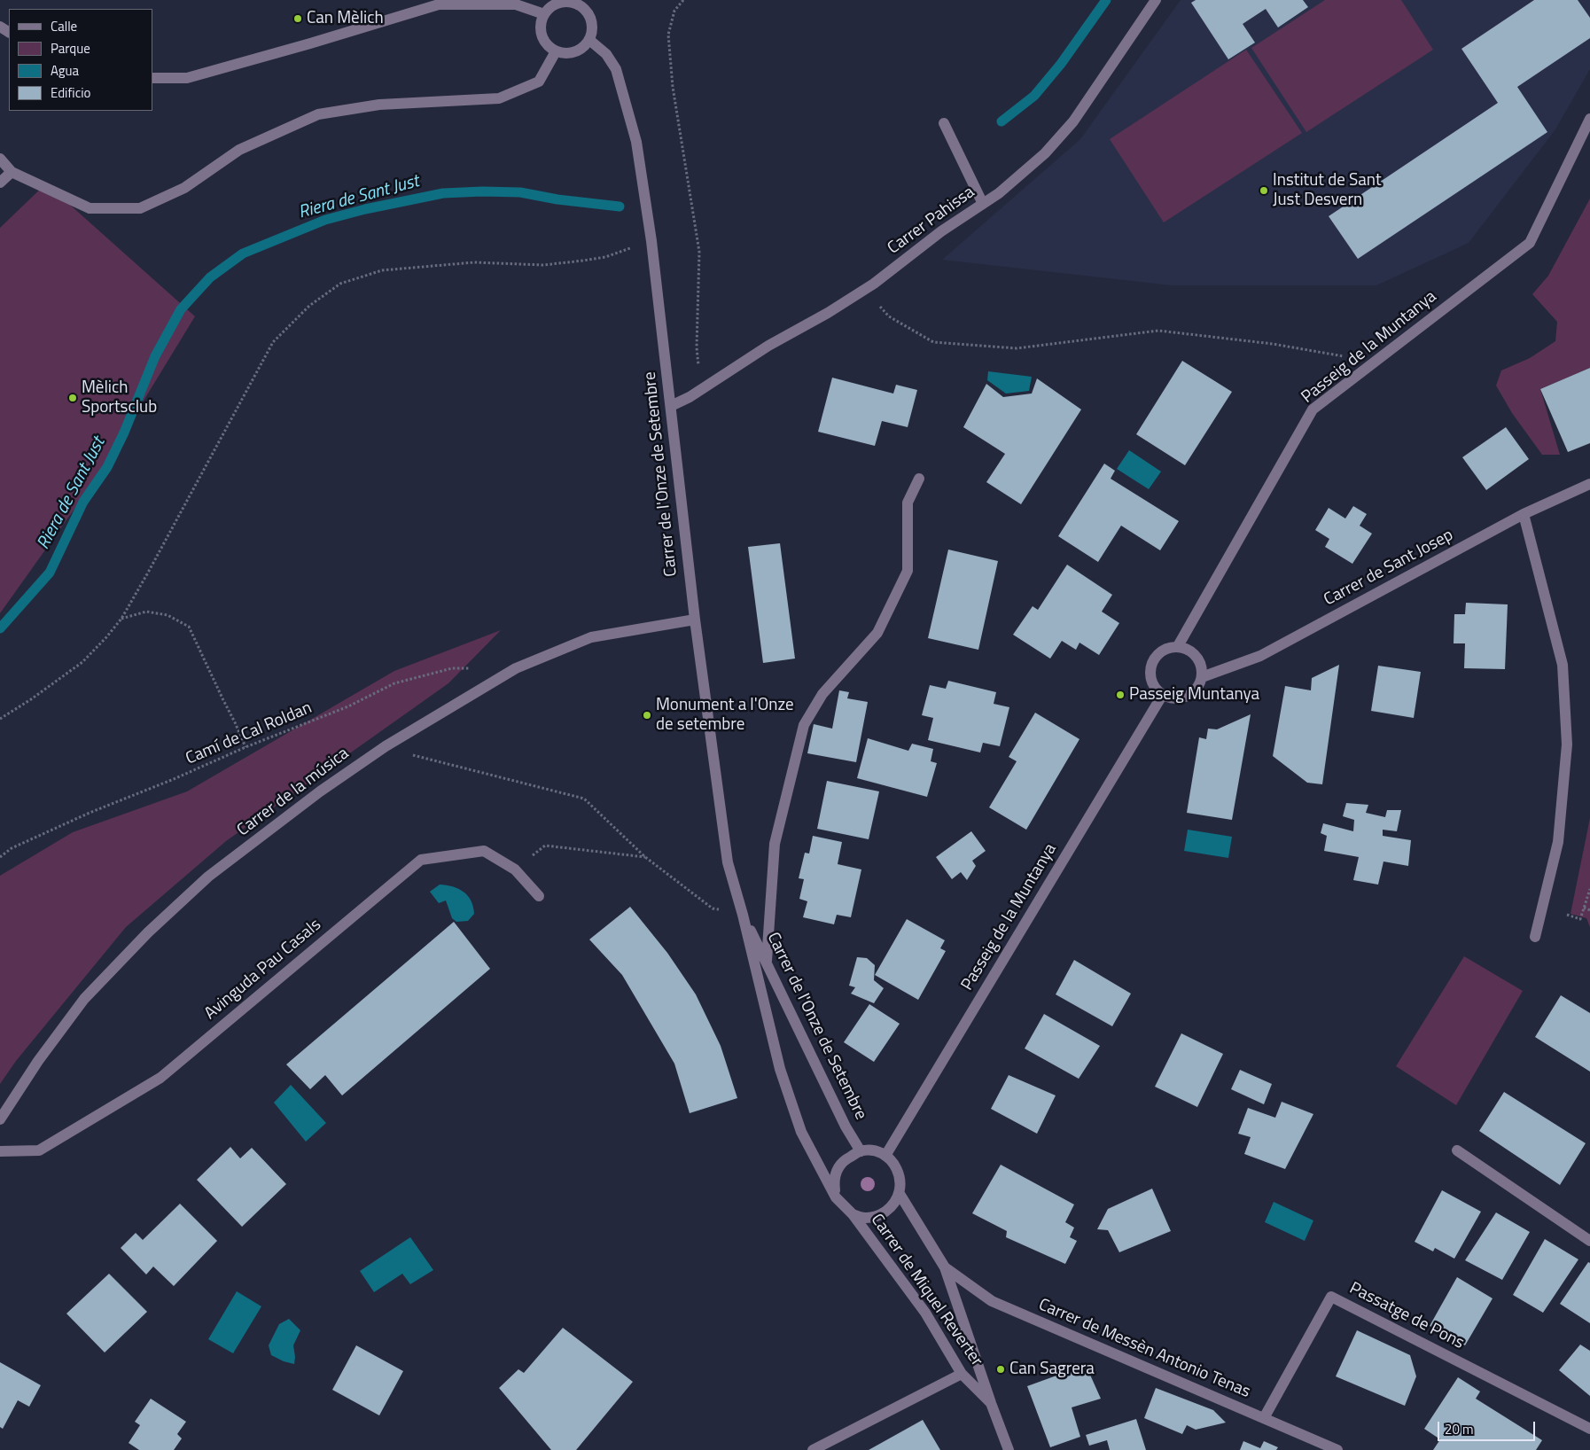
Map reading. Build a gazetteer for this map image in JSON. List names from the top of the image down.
{
  "streets": {
    "street": [
      "Carrer Pahissa",
      "Passeig de la Muntanya",
      "Carrer de l'Onze de Setembre",
      "Carrer de Sant Josep",
      "Carrer de la música",
      "Avinguda Pau Casals",
      "Carrer de Miquel Reverter",
      "Passatge de Pons",
      "Carrer de Messèn Antonio Tenas"
    ],
    "path": ["Camí de Cal Roldan"]
  },
  "crossings": [
    ["Carrer Pahissa", "Carrer de l'Onze de Setembre"],
    ["Passeig de la Muntanya", "Carrer de l'Onze de Setembre"],
    ["Passeig de la Muntanya", "Carrer de Sant Josep"],
    ["Passeig de la Muntanya", "Carrer de Miquel Reverter"],
    ["Carrer de l'Onze de Setembre", "Carrer de la música"],
    ["Carrer de l'Onze de Setembre", "Carrer de Miquel Reverter"],
    ["Carrer de Miquel Reverter", "Carrer de Messèn Antonio Tenas"],
    ["Passatge de Pons", "Carrer de Messèn Antonio Tenas"]
  ],
  "water": ["Riera de Sant Just"],
  "places": [
    "Can Mèlich",
    "Institut de Sant Just Desvern",
    "Mèlich Sportsclub",
    "Passeig Muntanya",
    "Monument a l'Onze de setembre",
    "Can Sagrera"
  ],
  "legend": [
    "Calle",
    "Parque",
    "Agua",
    "Edificio"
  ],
  "scale_bar": "20 m"
}
